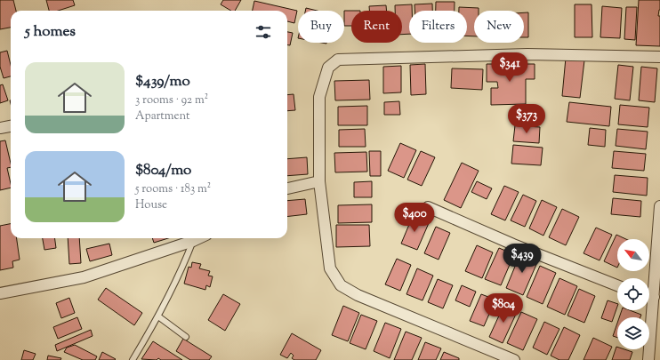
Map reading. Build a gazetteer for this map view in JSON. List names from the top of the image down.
{
  "north": "top left",
  "page": {
    "chip": [
      "Buy",
      "Rent",
      "Filters",
      "New"
    ],
    "heading": "5 homes",
    "price": [
      "$341",
      "$373",
      "$400",
      "$439",
      "$804"
    ],
    "list": [
      {
        "name": "$439/mo",
        "note": "3 rooms · 92 m² · Apartment"
      },
      {
        "name": "$804/mo",
        "note": "5 rooms · 183 m² · House"
      }
    ]
  }
}
